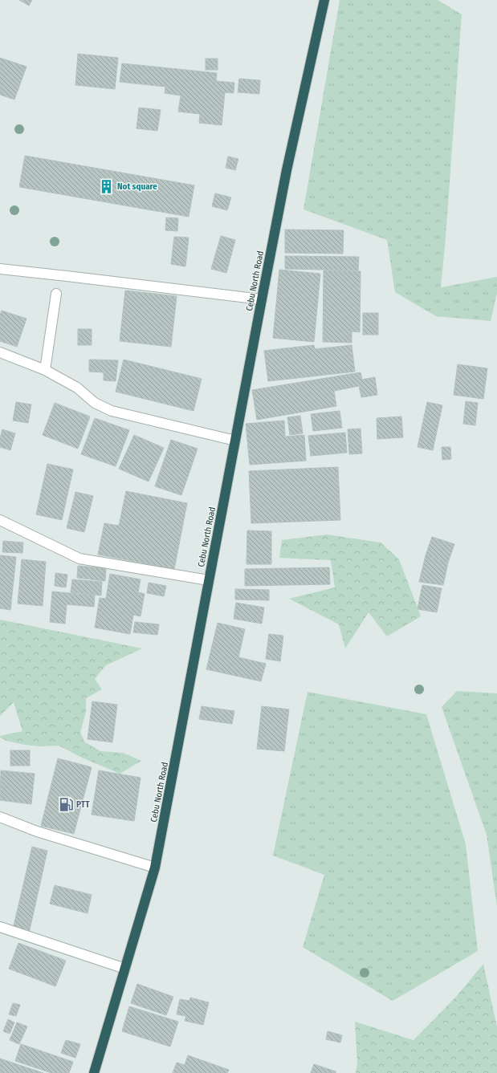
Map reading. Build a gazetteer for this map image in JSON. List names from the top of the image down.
{
  "streets": {
    "highway": ["Cebu North Road"]
  },
  "places": {
    "building": ["Not square"],
    "fuel station": ["PTT"]
  }
}
